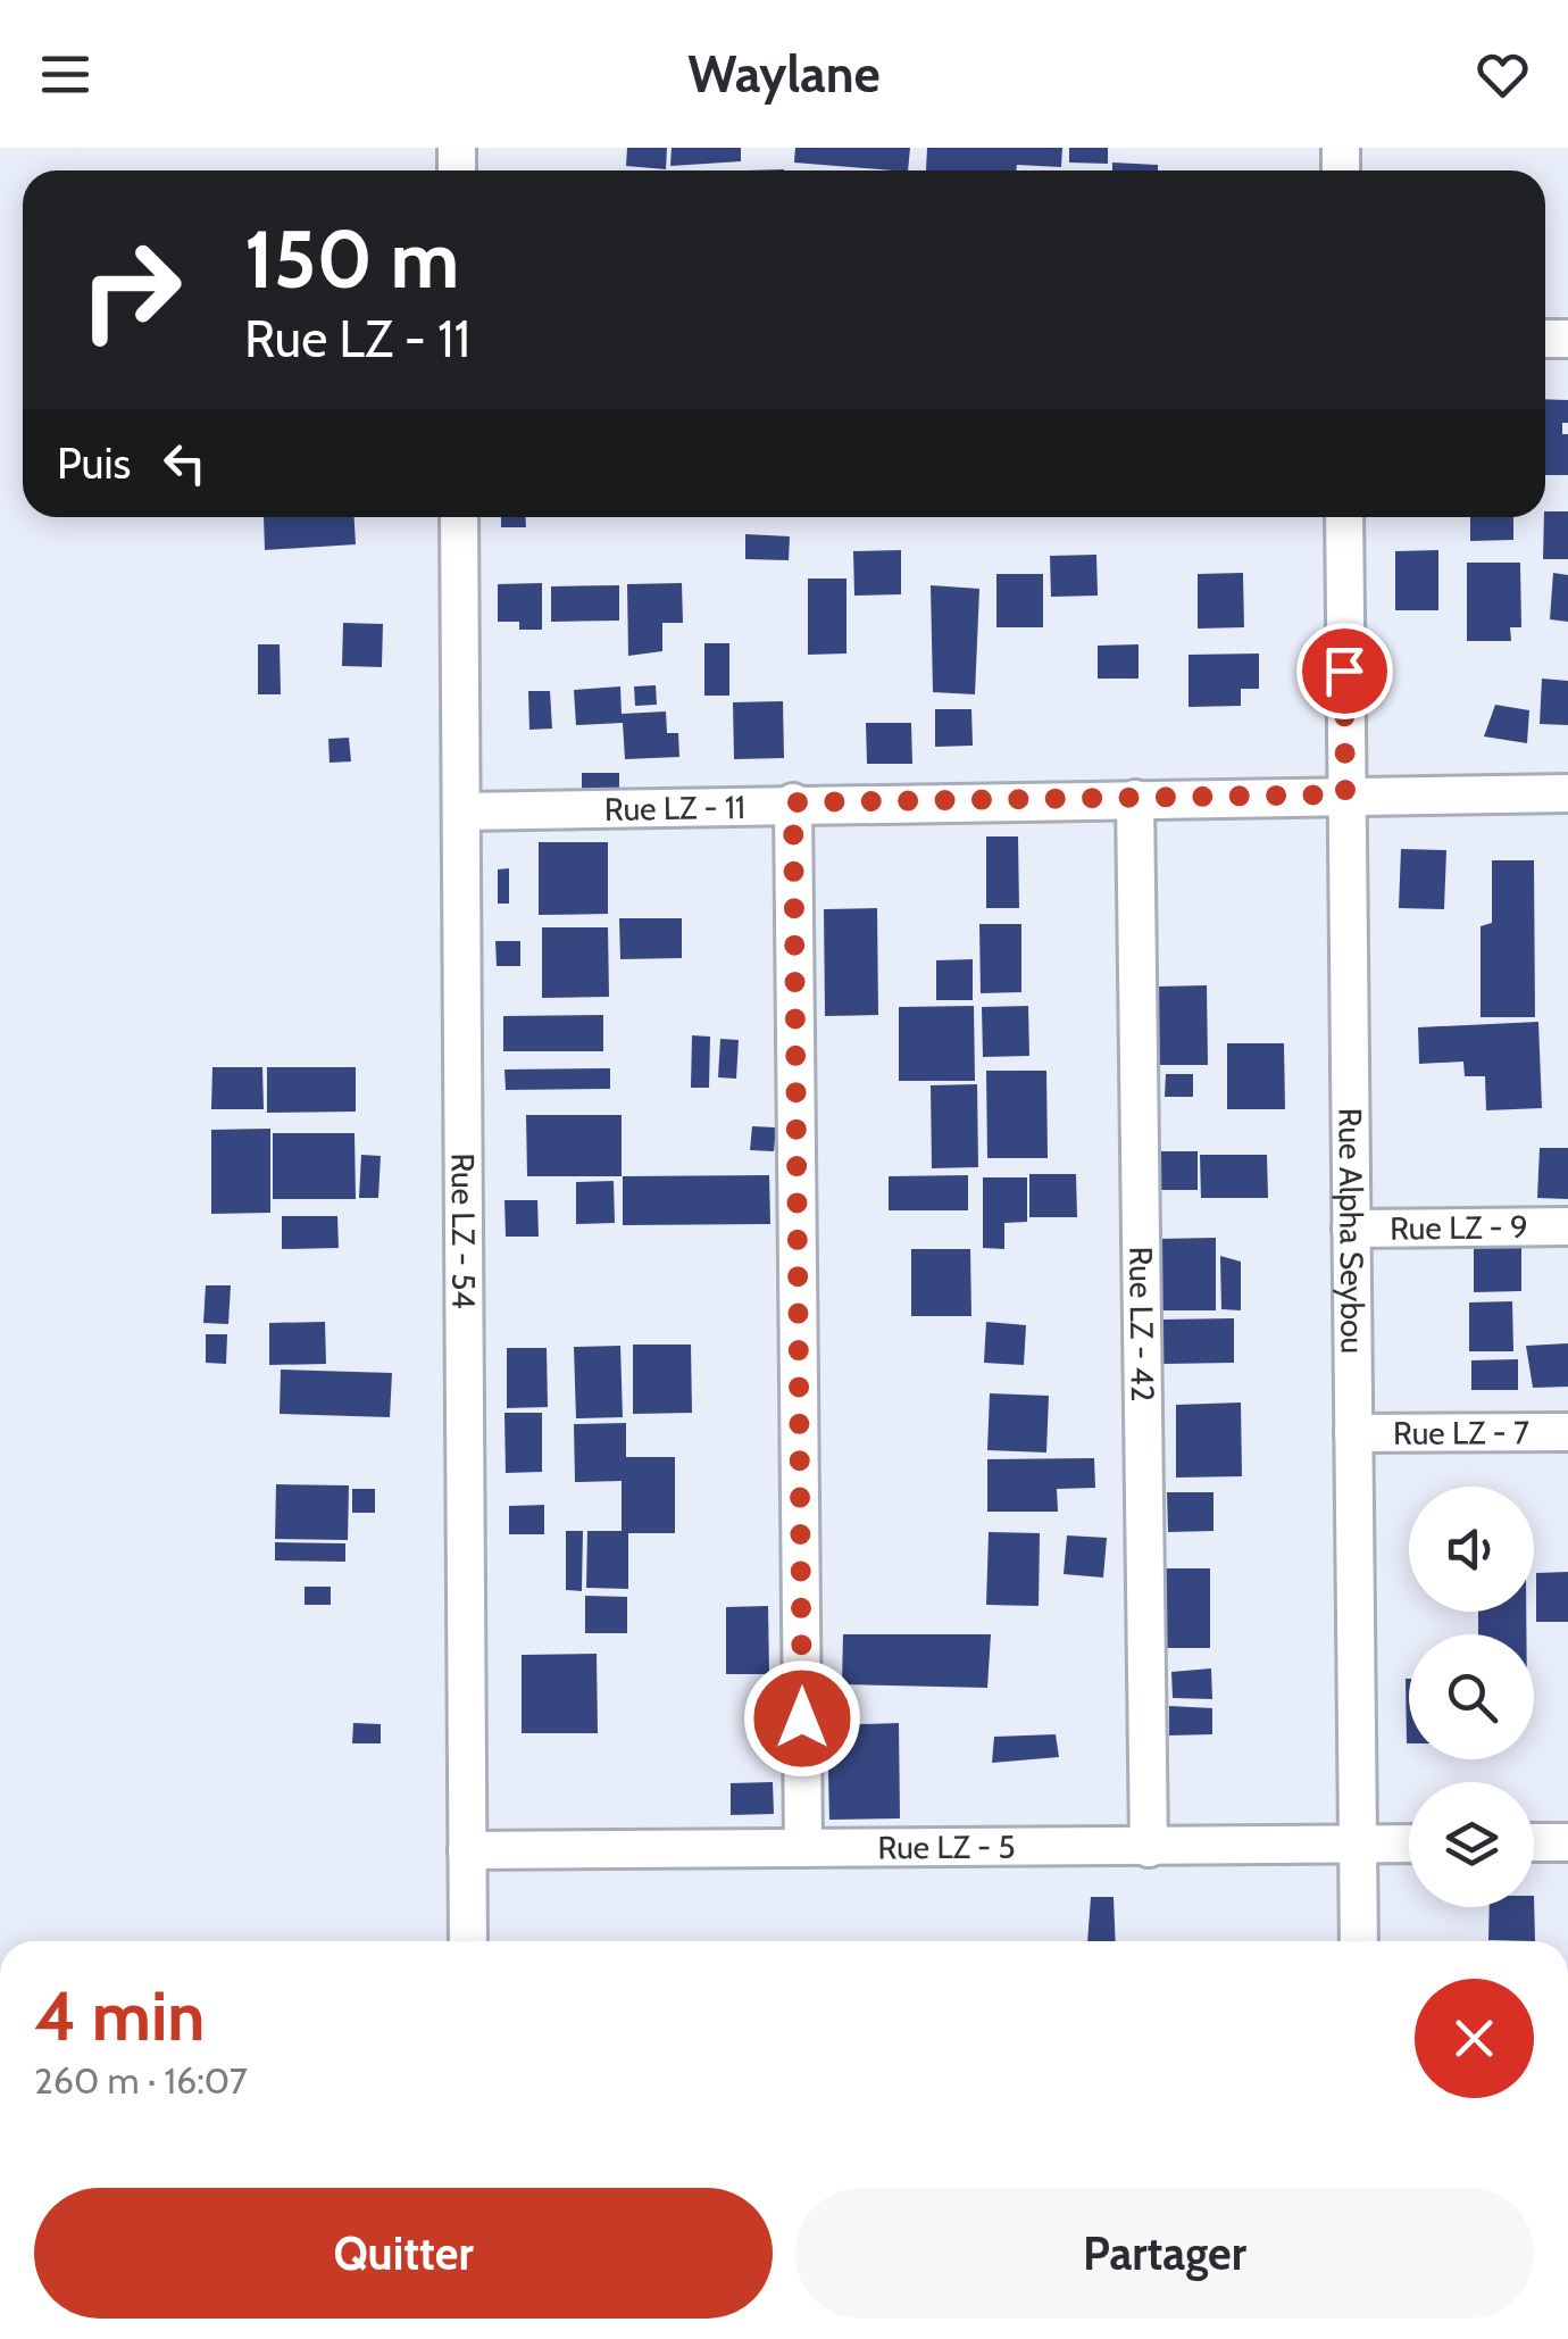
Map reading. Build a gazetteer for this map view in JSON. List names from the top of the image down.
{
  "streets": {
    "street": [
      "Rue LZ - 11",
      "Rue LZ - 9",
      "Rue LZ - 54",
      "Rue Alpha Seybou",
      "Rue LZ - 42",
      "Rue LZ - 7",
      "Rue LZ - 5"
    ]
  },
  "crossings": [
    ["Rue LZ - 11", "Rue LZ - 54"],
    ["Rue LZ - 11", "Rue Alpha Seybou"],
    ["Rue LZ - 11", "Rue LZ - 42"],
    ["Rue LZ - 9", "Rue Alpha Seybou"],
    ["Rue LZ - 54", "Rue LZ - 5"],
    ["Rue Alpha Seybou", "Rue LZ - 7"],
    ["Rue Alpha Seybou", "Rue LZ - 5"],
    ["Rue LZ - 42", "Rue LZ - 5"]
  ],
  "page": {
    "header": "Waylane",
    "turn": ["150 m", "Rue LZ - 11"],
    "then": "Puis",
    "heading": ["4 min", "260 m · 16:07"],
    "buttons": ["Quitter", "Partager"]
  }
}
